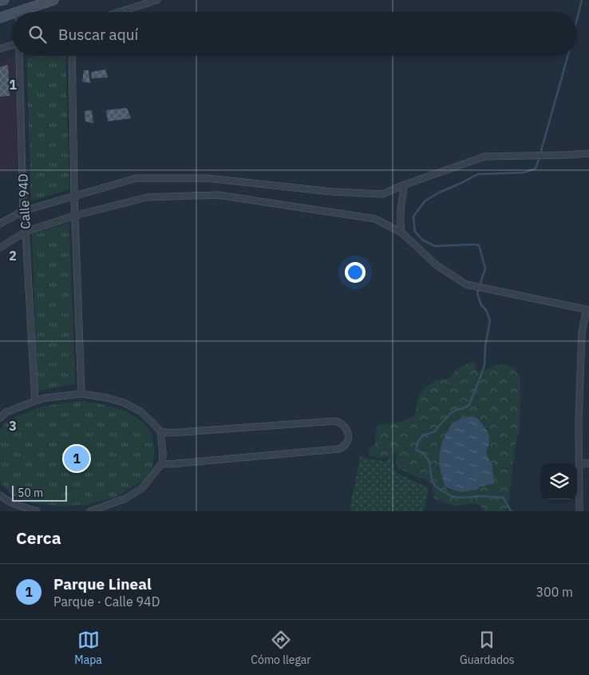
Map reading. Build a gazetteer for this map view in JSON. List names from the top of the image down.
{
  "streets": {
    "street": ["Calle 94D"]
  },
  "scale_bar": "50 m",
  "page": {
    "search": "Buscar aquí",
    "pins": "1",
    "scale": "50 m",
    "heading": "Cerca",
    "list": [
      {
        "mark": "1",
        "name": "Parque Lineal",
        "note": "Parque · Calle 94D",
        "value": "300 m"
      }
    ],
    "nav": ["Mapa", "Cómo llegar", "Guardados"]
  },
  "grid": {
    "rows": ["1", "2", "3"]
  }
}
